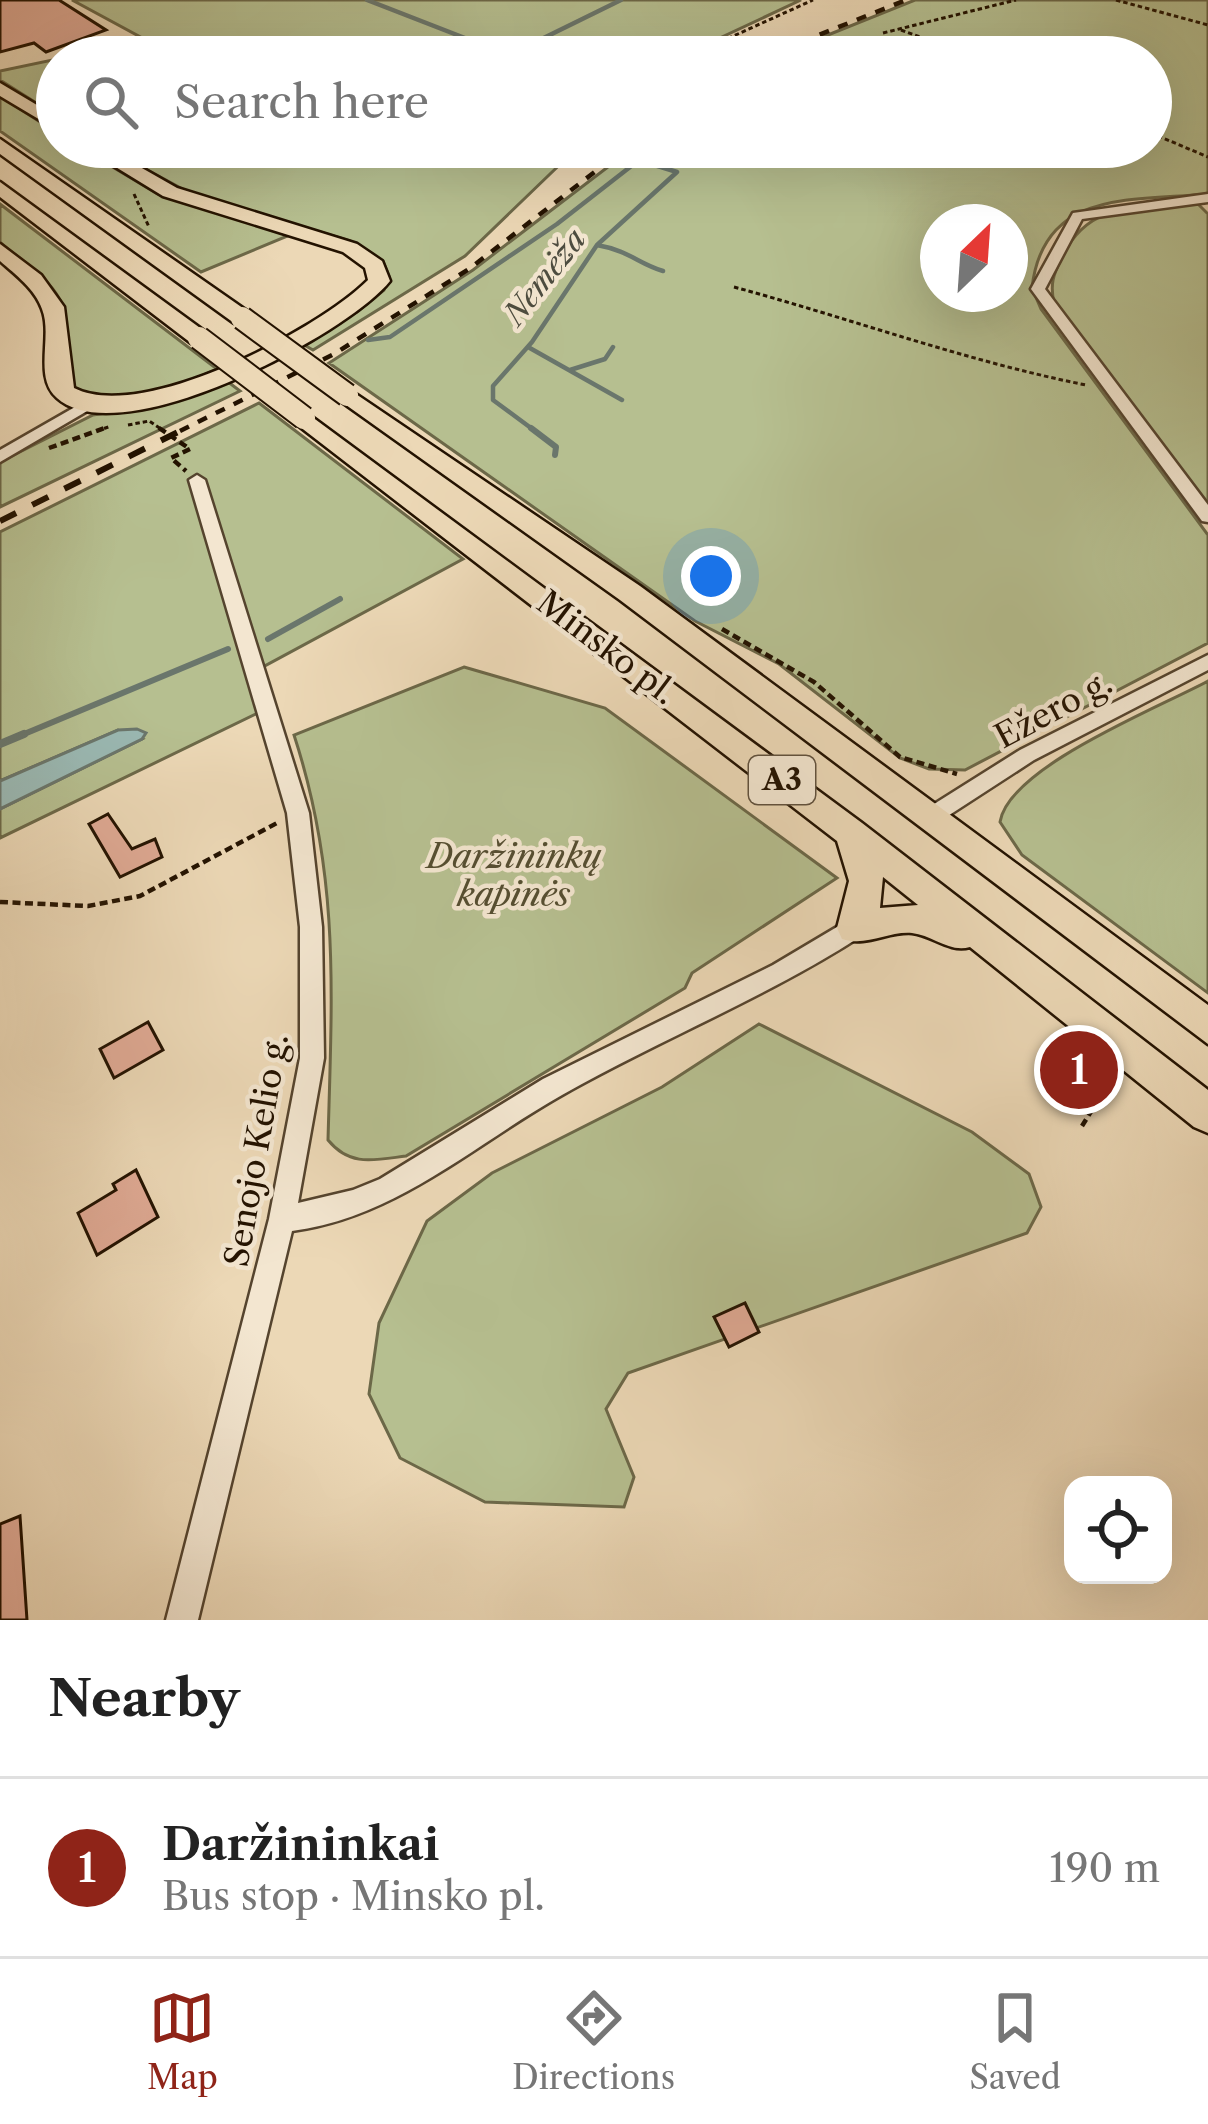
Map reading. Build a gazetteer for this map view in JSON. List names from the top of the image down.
{
  "streets": {
    "highway": ["Minsko pl.", "A3"],
    "street": ["Ežero g.", "Senojo Kelio g."]
  },
  "crossings": [
    ["Minsko pl.", "Ežero g."]
  ],
  "water": ["Nemėža"],
  "parks": ["Daržininkų kapinės"],
  "north": "top right",
  "page": {
    "search": "Search here",
    "pins": "1",
    "heading": "Nearby",
    "list": [
      {
        "mark": "1",
        "name": "Daržininkai",
        "note": "Bus stop · Minsko pl.",
        "value": "190 m"
      }
    ],
    "nav": ["Map", "Directions", "Saved"]
  }
}
